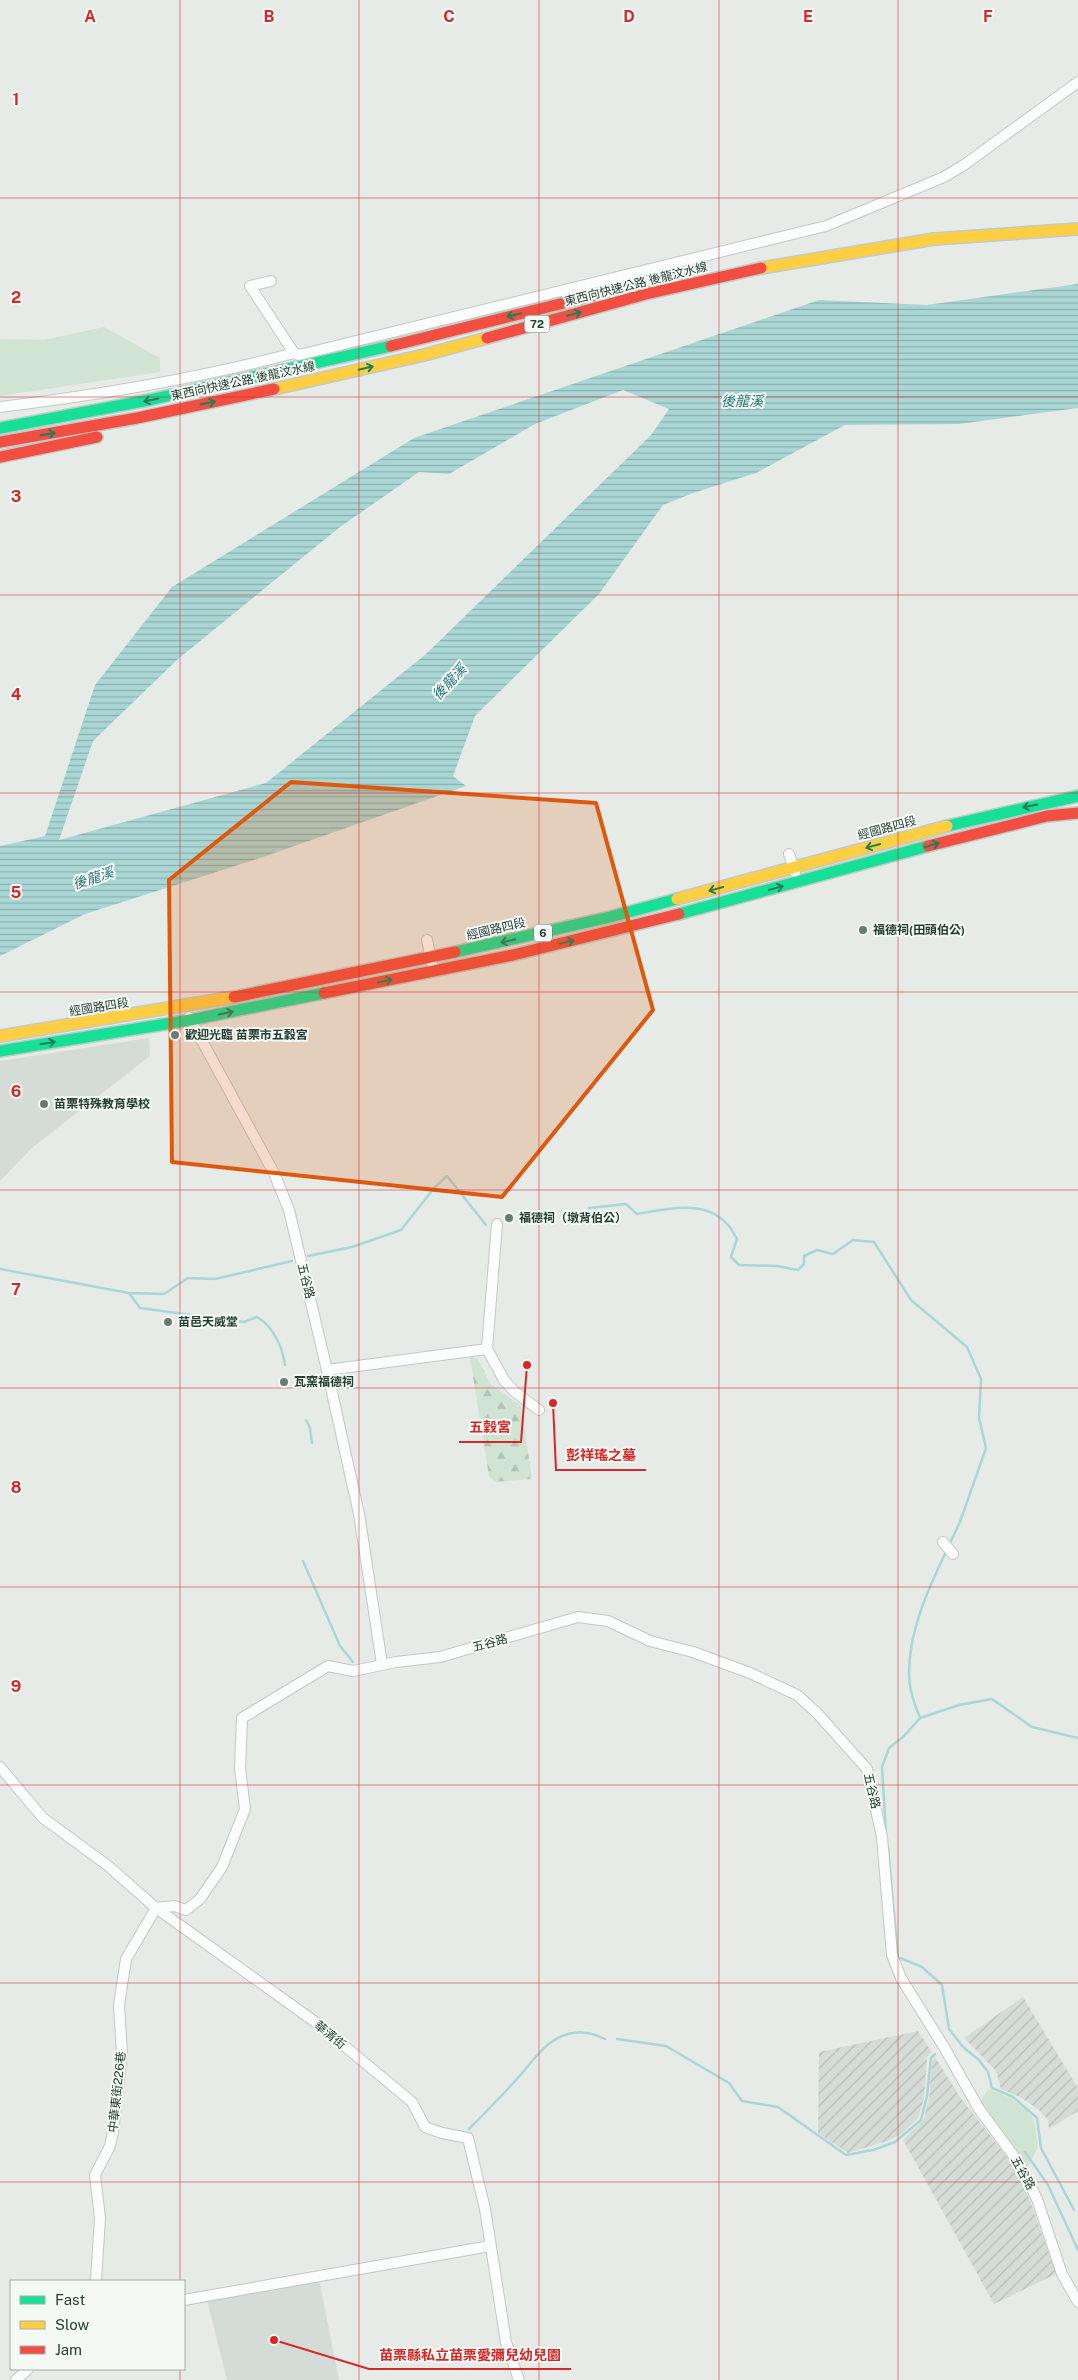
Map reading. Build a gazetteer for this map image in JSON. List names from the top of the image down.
{
  "streets": {
    "main road": [
      "東西向快速公路 後龍汶水線",
      "72",
      "經國路四段",
      "6"
    ],
    "street": ["五谷路", "華清街", "中華東街226巷"]
  },
  "crossings": [
    ["經國路四段", "五谷路"],
    ["6", "五谷路"],
    ["五谷路", "華清街"],
    ["五谷路", "中華東街226巷"],
    ["華清街", "中華東街226巷"]
  ],
  "water": ["後龍溪"],
  "places": [
    "福德祠(田頭伯公)",
    "歡迎光臨 苗栗市五穀宮",
    "苗栗特殊教育學校",
    "福德祠（墩背伯公）",
    "苗邑天威堂",
    "五穀宮",
    "瓦窯福德祠",
    "彭祥瑤之墓",
    "苗栗縣私立苗栗愛彌兒幼兒園"
  ],
  "legend": ["Fast", "Slow", "Jam"],
  "grid": {
    "columns": [
      "A",
      "B",
      "C",
      "D",
      "E",
      "F"
    ],
    "rows": [
      "1",
      "2",
      "3",
      "4",
      "5",
      "6",
      "7",
      "8",
      "9"
    ]
  }
}
